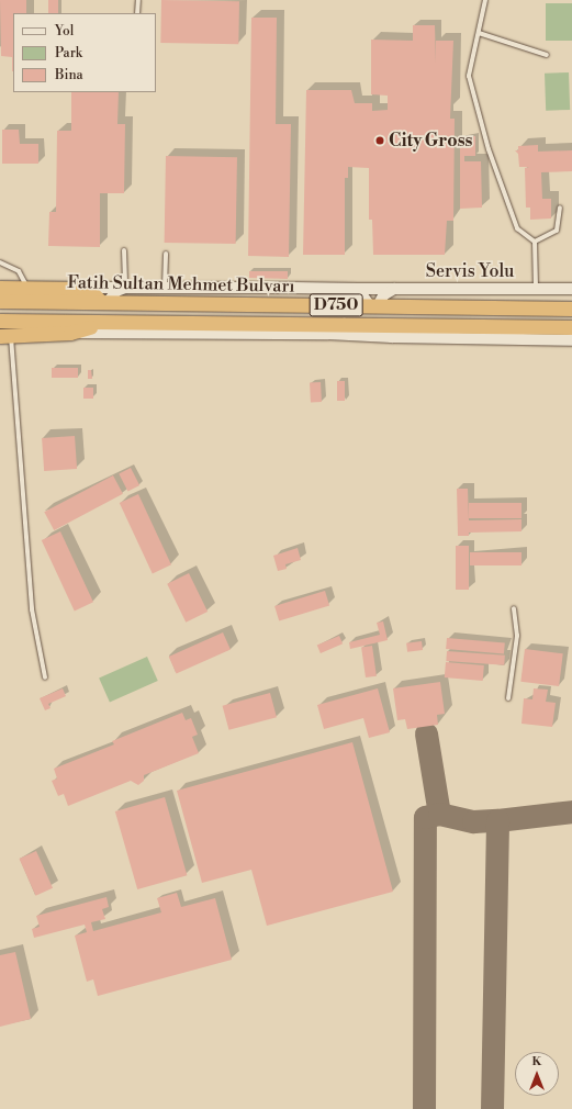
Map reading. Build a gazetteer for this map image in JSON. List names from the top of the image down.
{
  "streets": {
    "highway": ["Fatih Sultan Mehmet Bulvarı", "D750"],
    "street": ["Servis Yolu"]
  },
  "places": ["City Gross"],
  "legend": ["Yol", "Park", "Bina"],
  "north": "top"
}
